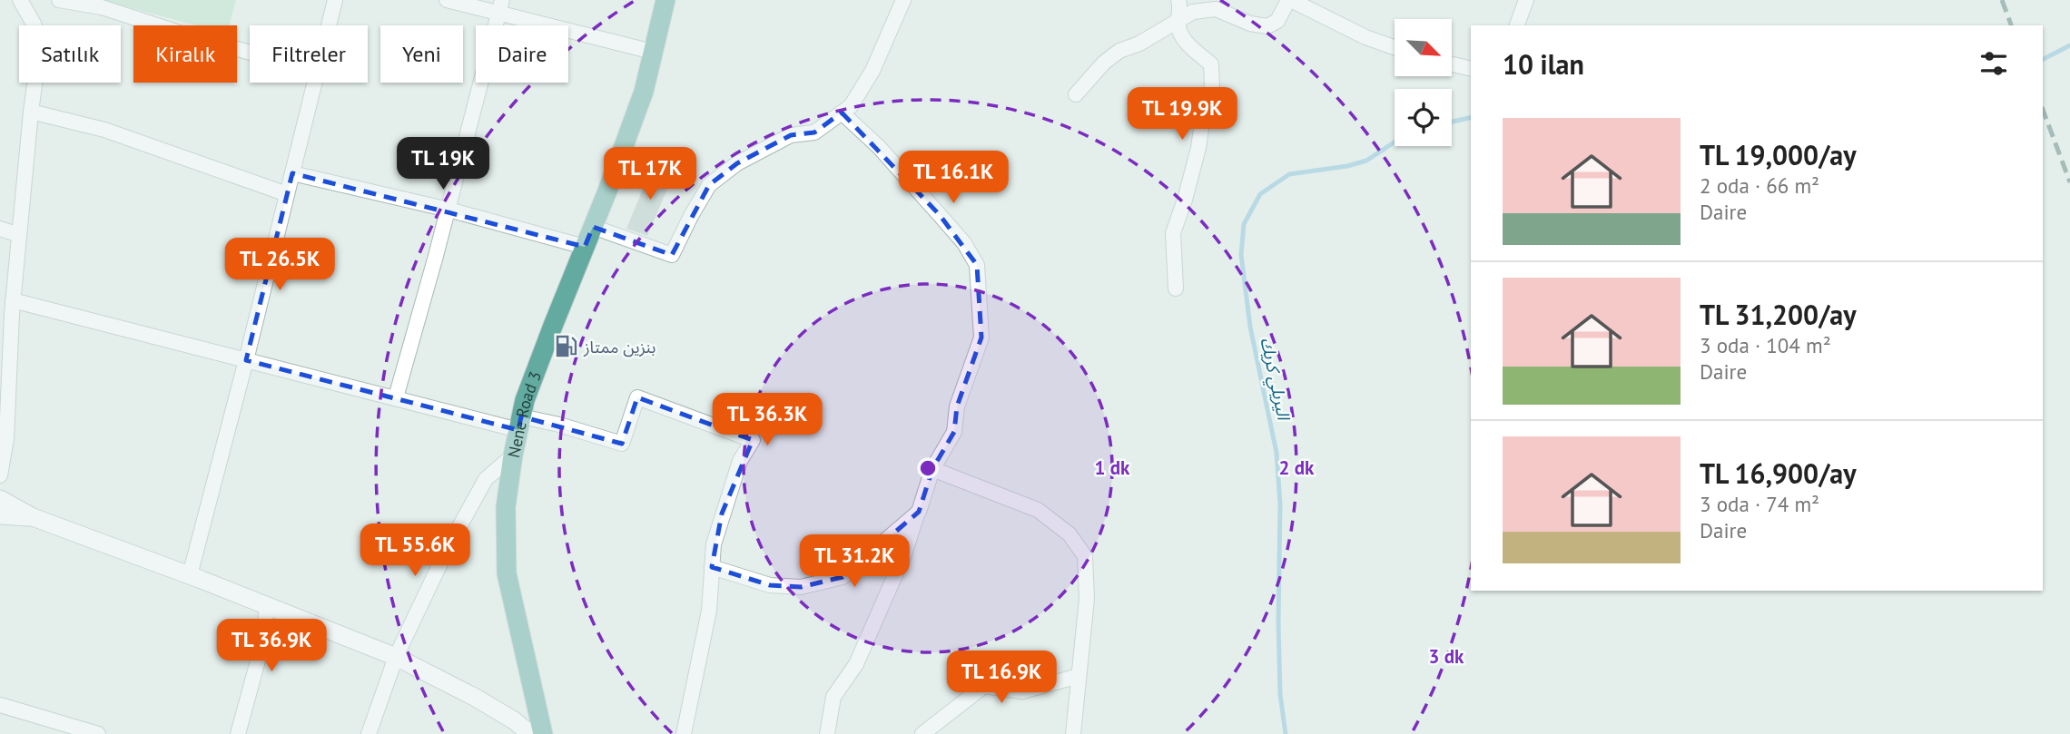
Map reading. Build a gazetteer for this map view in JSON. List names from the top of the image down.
{
  "streets": {
    "main road": ["Nene Road 3"]
  },
  "water": ["اليريلي كريك"],
  "places": {
    "fuel station": ["بنزين ممتاز"]
  },
  "north": "bottom right",
  "page": {
    "chip": [
      "Satılık",
      "Kiralık",
      "Filtreler",
      "Yeni",
      "Daire"
    ],
    "heading": "10 ilan",
    "price": [
      "TL 19.9K",
      "TL 19K",
      "TL 17K",
      "TL 16.1K",
      "TL 26.5K",
      "TL 36.3K",
      "TL 55.6K",
      "TL 31.2K",
      "TL 36.9K",
      "TL 16.9K"
    ],
    "list": [
      {
        "name": "TL 19,000/ay",
        "note": "2 oda · 66 m² · Daire"
      },
      {
        "name": "TL 31,200/ay",
        "note": "3 oda · 104 m² · Daire"
      },
      {
        "name": "TL 16,900/ay",
        "note": "3 oda · 74 m² · Daire"
      }
    ]
  },
  "rings": ["1 dk", "2 dk", "3 dk"]
}
